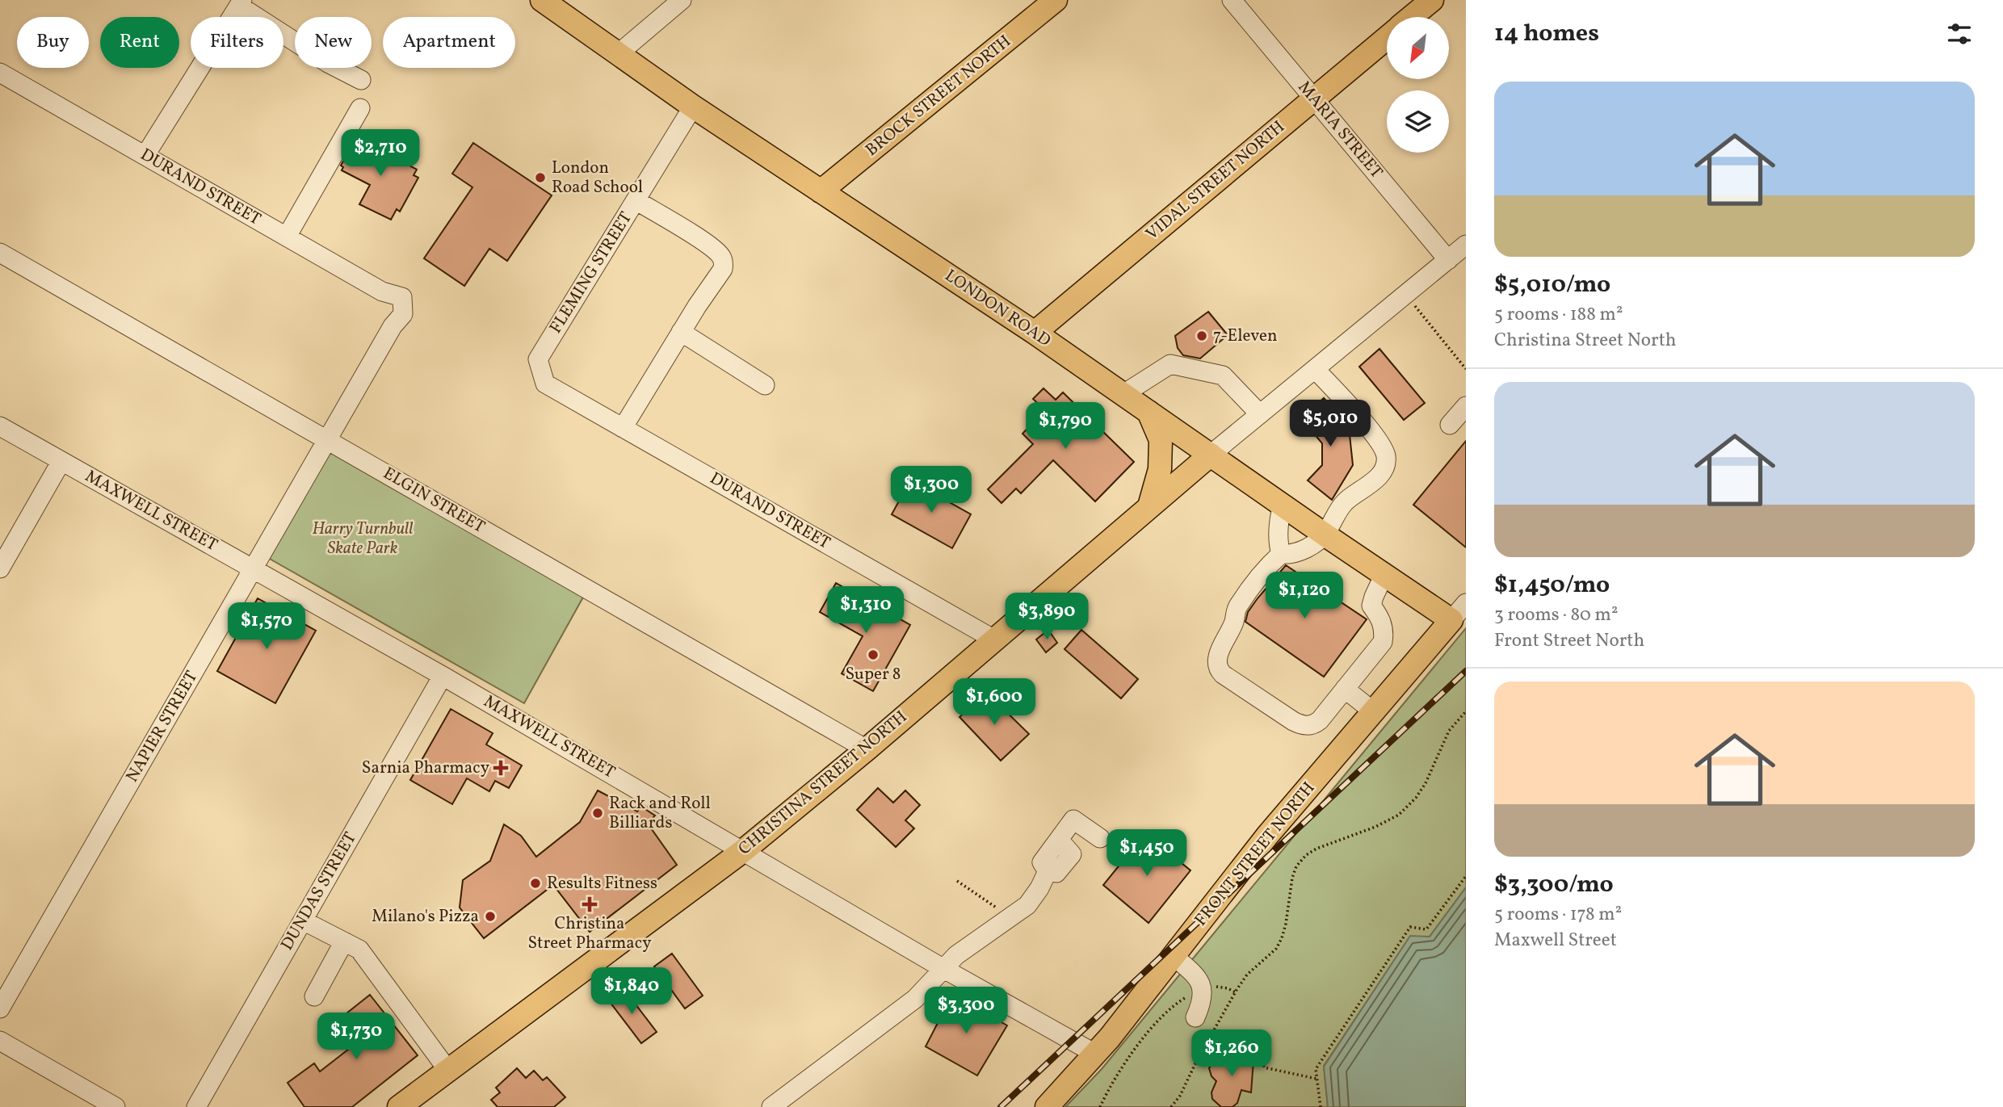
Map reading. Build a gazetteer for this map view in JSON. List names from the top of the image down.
{
  "streets": {
    "main road": [
      "BROCK STREET NORTH",
      "VIDAL STREET NORTH",
      "LONDON ROAD",
      "CHRISTINA STREET NORTH",
      "FRONT STREET NORTH"
    ],
    "street": [
      "MARIA STREET",
      "DURAND STREET",
      "FLEMING STREET",
      "ELGIN STREET",
      "MAXWELL STREET",
      "NAPIER STREET",
      "DUNDAS STREET"
    ]
  },
  "crossings": [
    ["BROCK STREET NORTH", "LONDON ROAD"],
    ["MARIA STREET", "VIDAL STREET NORTH"],
    ["MARIA STREET", "CHRISTINA STREET NORTH"],
    ["VIDAL STREET NORTH", "LONDON ROAD"],
    ["DURAND STREET", "FLEMING STREET"],
    ["DURAND STREET", "NAPIER STREET"],
    ["DURAND STREET", "CHRISTINA STREET NORTH"],
    ["FLEMING STREET", "LONDON ROAD"],
    ["LONDON ROAD", "CHRISTINA STREET NORTH"],
    ["LONDON ROAD", "FRONT STREET NORTH"],
    ["ELGIN STREET", "NAPIER STREET"],
    ["ELGIN STREET", "CHRISTINA STREET NORTH"],
    ["MAXWELL STREET", "NAPIER STREET"],
    ["MAXWELL STREET", "CHRISTINA STREET NORTH"],
    ["MAXWELL STREET", "FRONT STREET NORTH"],
    ["MAXWELL STREET", "DUNDAS STREET"]
  ],
  "parks": ["Harry Turnbull Skate Park"],
  "places": {
    "other": [
      "London Road School",
      "7-Eleven",
      "Super 8",
      "Rack and Roll Billiards",
      "Results Fitness",
      "Milano's Pizza"
    ],
    "health": ["Sarnia Pharmacy", "Christina Street Pharmacy"]
  },
  "north": "bottom left",
  "page": {
    "heading": "14 homes",
    "chip": [
      "Buy",
      "Rent",
      "Filters",
      "New",
      "Apartment"
    ],
    "list": [
      {
        "name": "$5,010/mo",
        "note": "5 rooms · 188 m² · Christina Street North"
      },
      {
        "name": "$1,450/mo",
        "note": "3 rooms · 80 m² · Front Street North"
      },
      {
        "name": "$3,300/mo",
        "note": "5 rooms · 178 m² · Maxwell Street"
      }
    ],
    "price": [
      "$2,710",
      "$5,010",
      "$1,790",
      "$1,300",
      "$1,120",
      "$1,310",
      "$3,890",
      "$1,570",
      "$1,600",
      "$1,450",
      "$1,840",
      "$3,300",
      "$1,730",
      "$1,260"
    ]
  }
}
